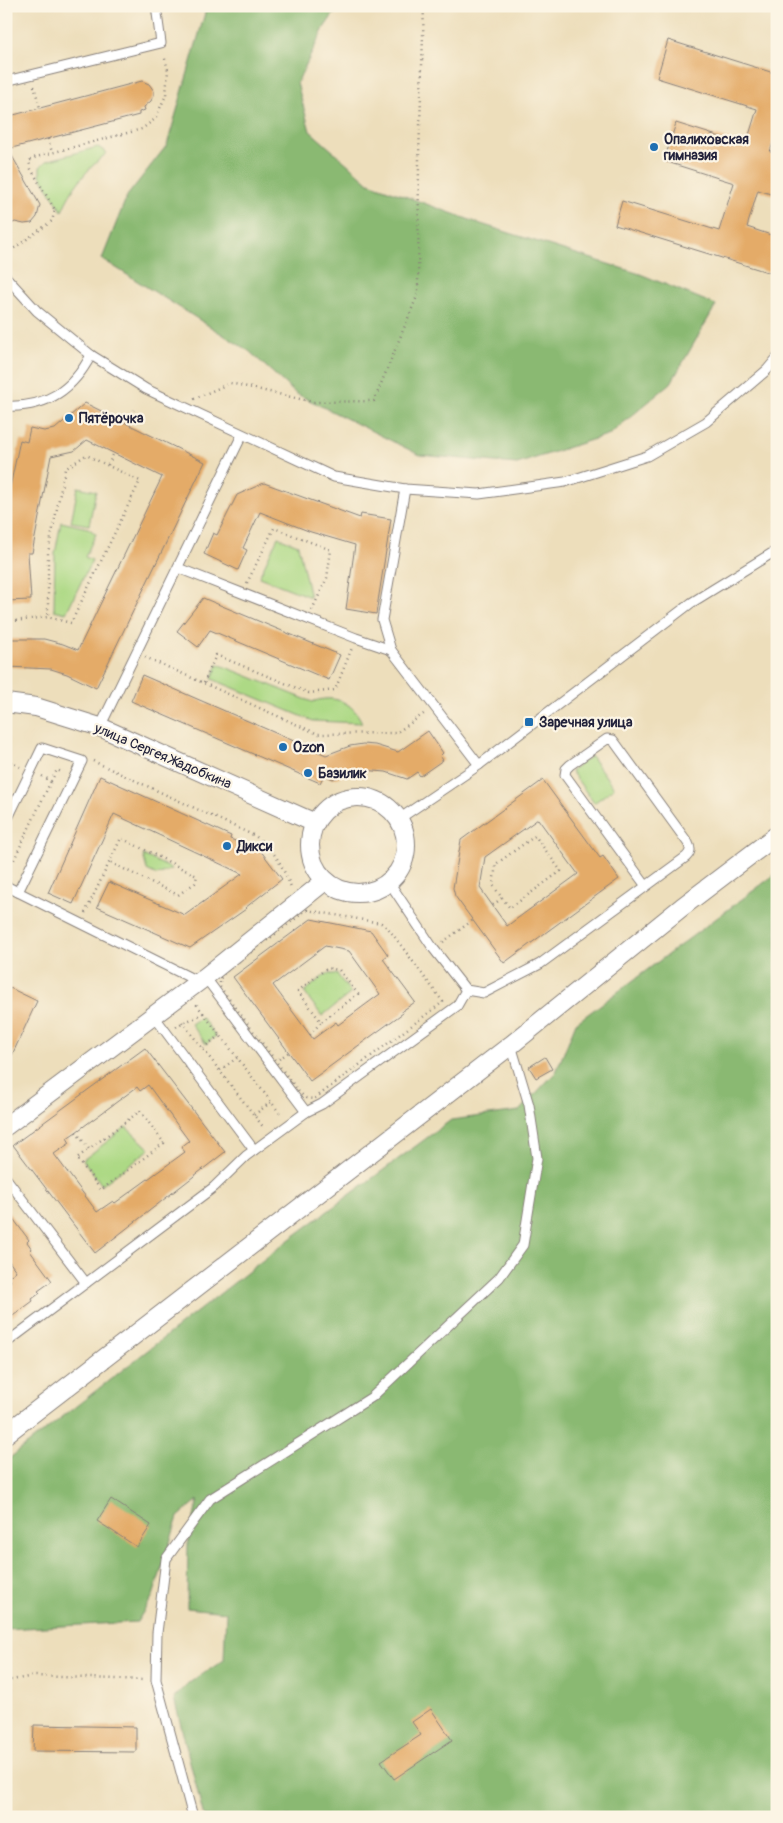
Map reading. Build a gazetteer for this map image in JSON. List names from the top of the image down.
{
  "streets": {
    "street": ["улица Сергея Жадобкина"]
  },
  "places": {
    "other": [
      "Опалиховская гимназия",
      "Пятёрочка",
      "Ozon",
      "Базилик",
      "Дикси"
    ],
    "transit": ["Заречная улица"]
  }
}
